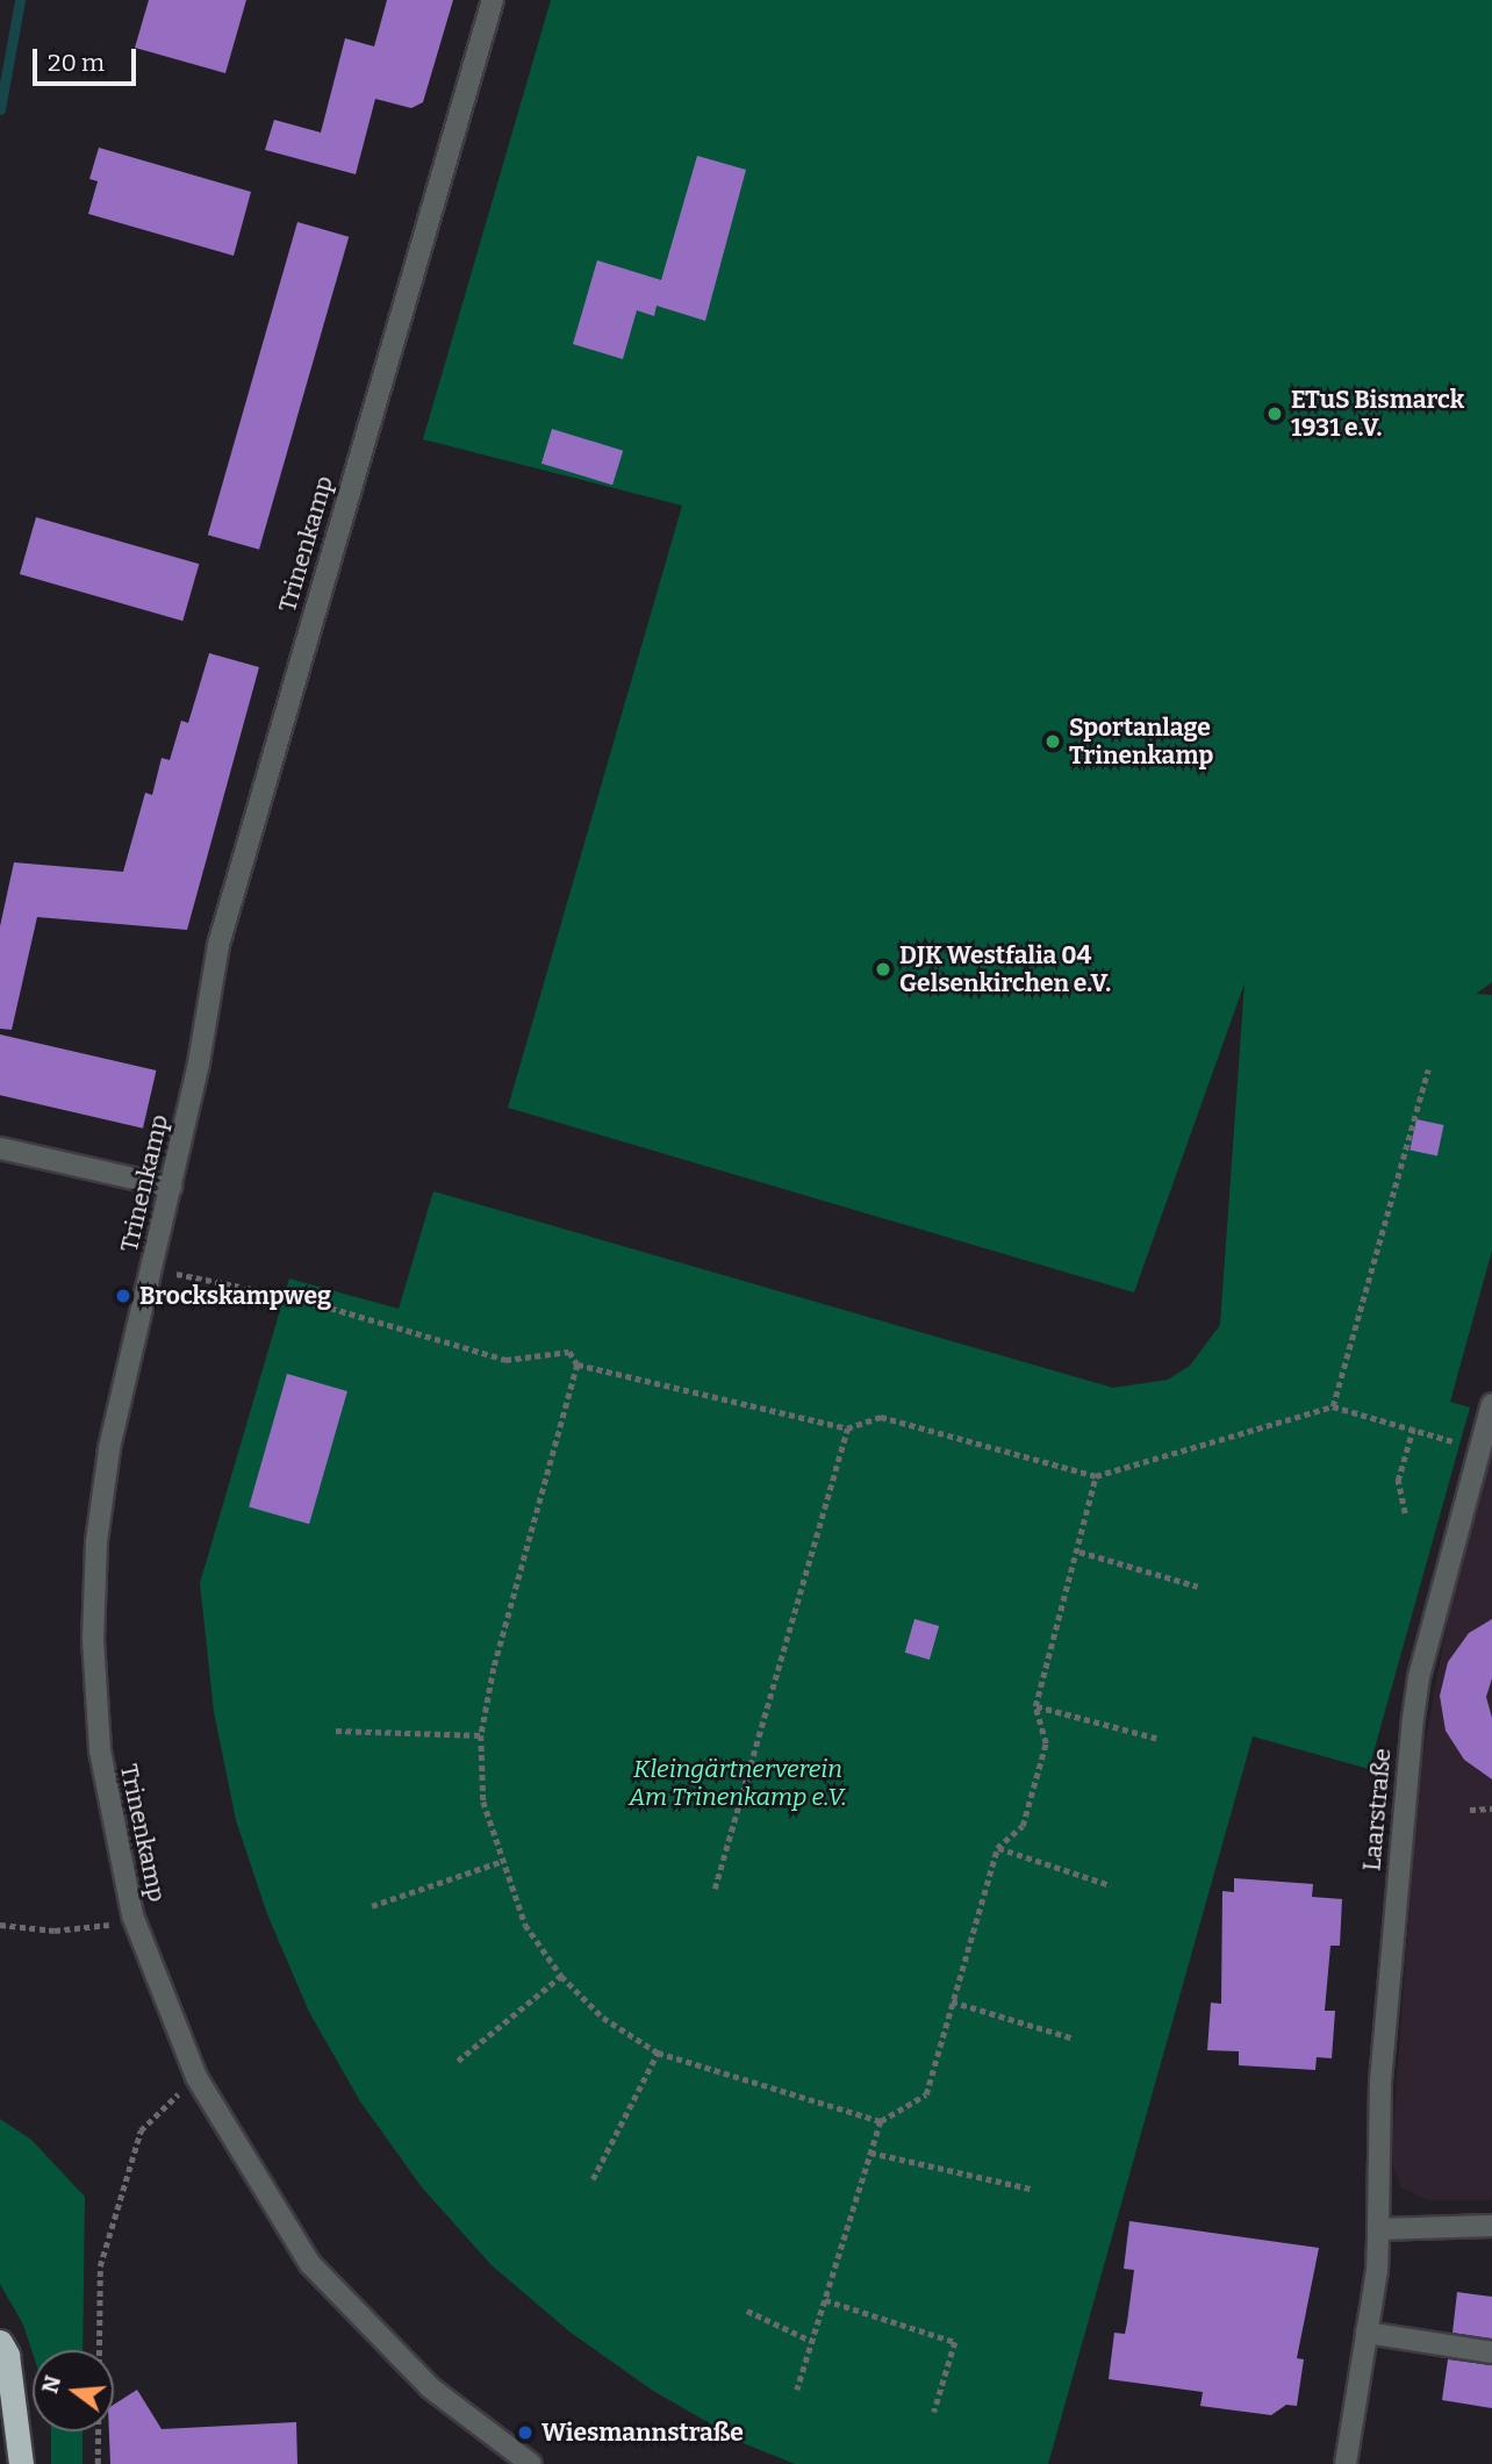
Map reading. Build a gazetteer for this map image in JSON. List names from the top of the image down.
{
  "streets": {
    "street": ["Trinenkamp", "Laarstraße"]
  },
  "parks": ["Kleingärtnerverein Am Trinenkamp e.V."],
  "places": [
    "ETuS Bismarck 1931 e.V.",
    "Sportanlage Trinenkamp",
    "DJK Westfalia 04 Gelsenkirchen e.V.",
    "Brockskampweg",
    "Wiesmannstraße"
  ],
  "scale_bar": "20 m",
  "north": "left"
}
